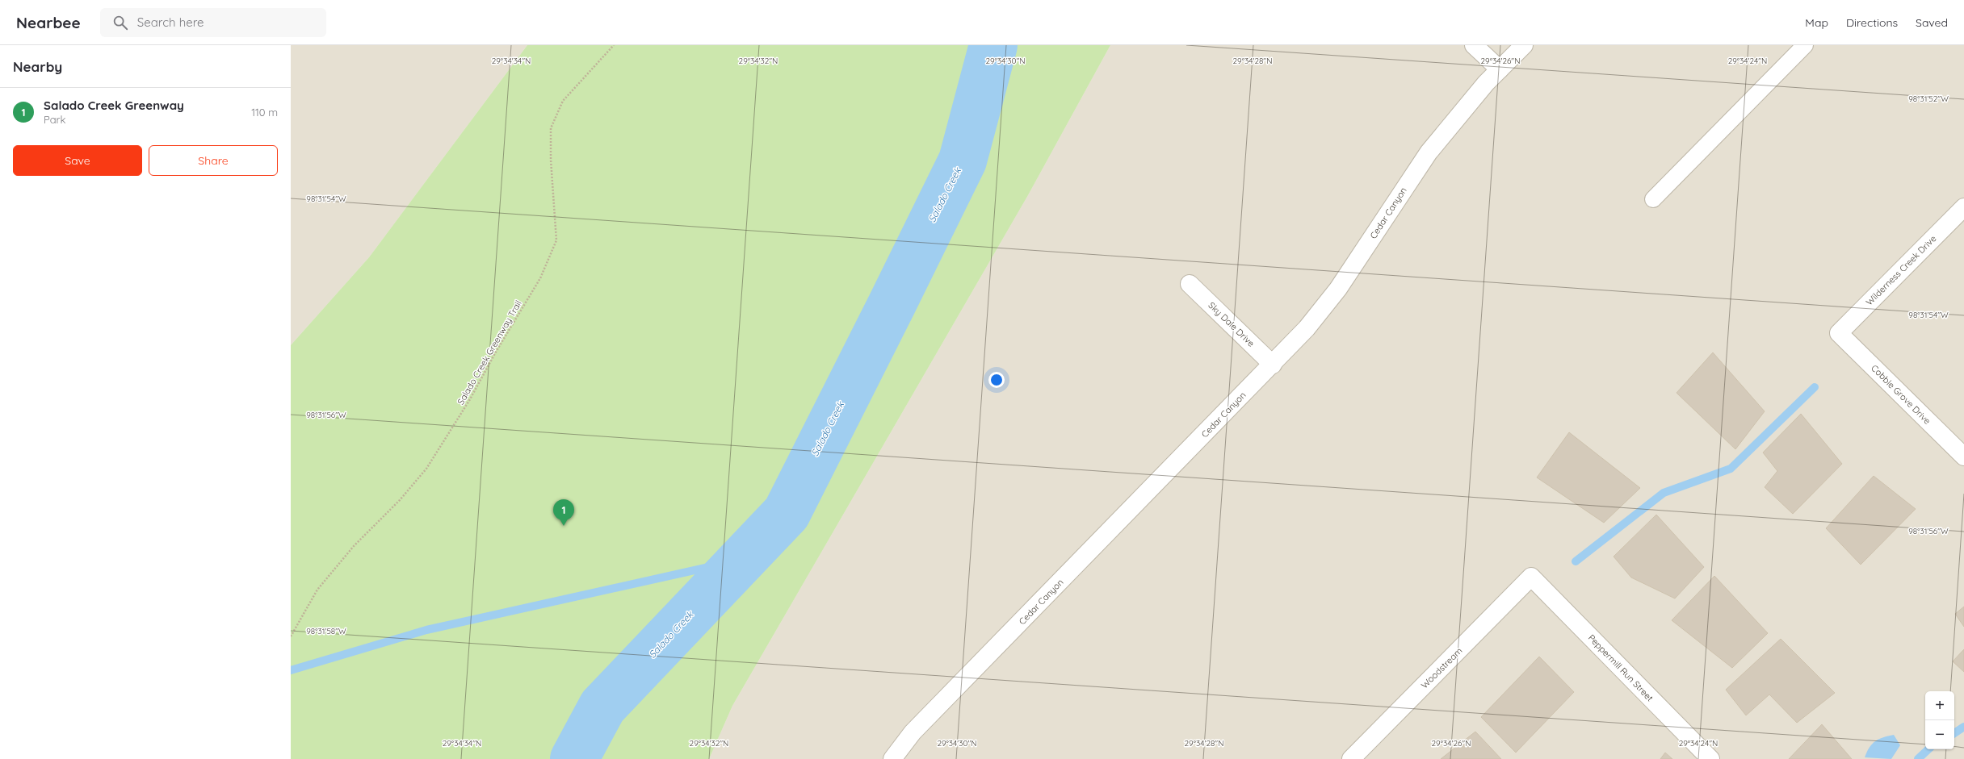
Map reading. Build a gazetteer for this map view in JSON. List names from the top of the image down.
{
  "streets": {
    "street": [
      "Cedar Canyon",
      "Wilderness Creek Drive",
      "Sky Dale Drive",
      "Cobble Grove Drive",
      "Woodstream",
      "Peppermill Run Street"
    ],
    "path": ["Salado Creek Greenway Trail"]
  },
  "crossings": [
    ["Cedar Canyon", "Sky Dale Drive"],
    ["Wilderness Creek Drive", "Cobble Grove Drive"],
    ["Woodstream", "Peppermill Run Street"]
  ],
  "water": ["Salado Creek"],
  "page": {
    "header": "Nearbee",
    "search": "Search here",
    "nav": ["Map", "Directions", "Saved"],
    "heading": "Nearby",
    "list": [
      {
        "mark": "1",
        "name": "Salado Creek Greenway",
        "note": "Park",
        "value": "110 m"
      }
    ],
    "buttons": ["Save", "Share"],
    "pins": "1",
    "map_buttons": ["+", "−"]
  },
  "coordinates": [
    "29°34'34\"N",
    "29°34'32\"N",
    "29°34'30\"N",
    "29°34'28\"N",
    "29°34'26\"N",
    "29°34'24\"N",
    "98°31'52\"W",
    "98°31'54\"W",
    "98°31'56\"W",
    "98°31'58\"W"
  ]
}
